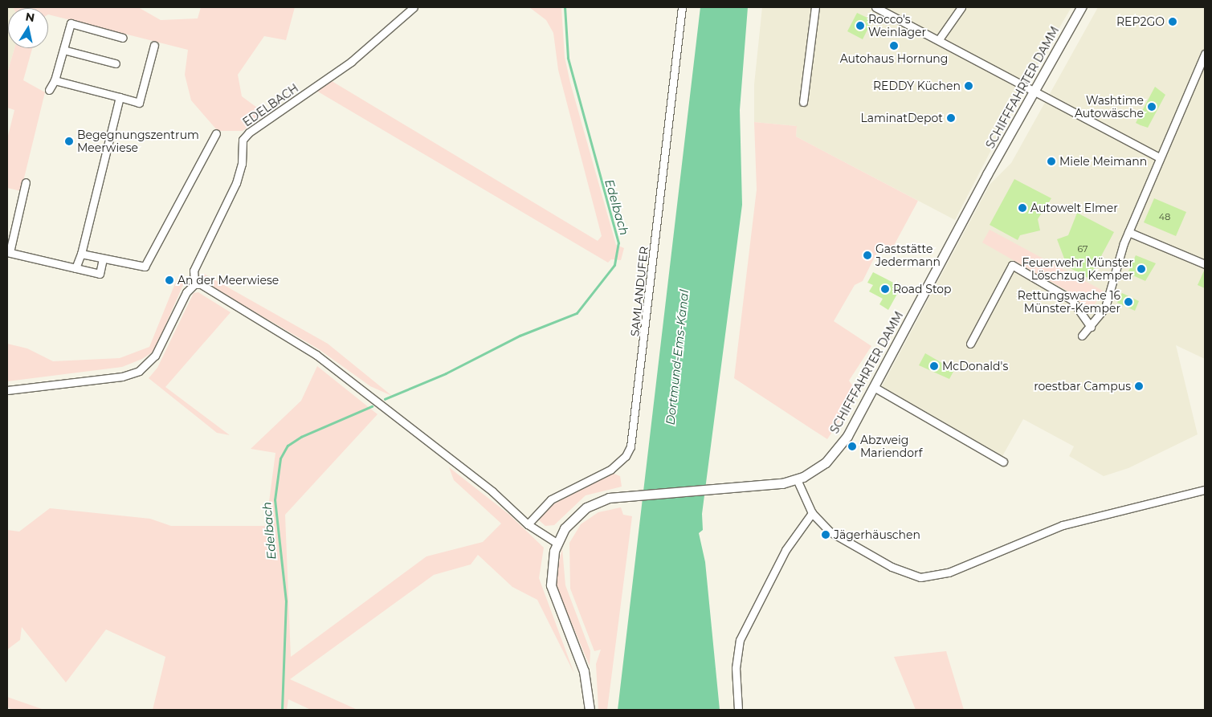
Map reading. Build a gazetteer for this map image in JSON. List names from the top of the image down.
{
  "streets": {
    "main road": ["SCHIFFFAHRTER DAMM"],
    "street": ["EDELBACH", "SAMLANDUFER"]
  },
  "water": ["Edelbach", "Dortmund-Ems-Kanal"],
  "places": [
    "REP2GO",
    "Rocco's Weinlager",
    "Autohaus Hornung",
    "REDDY Küchen",
    "Washtime Autowäsche",
    "LaminatDepot",
    "Begegnungszentrum Meerwiese",
    "Miele Meimann",
    "Autowelt Elmer",
    "Gaststätte Jedermann",
    "Feuerwehr Münster Löschzug Kemper",
    "An der Meerwiese",
    "Road Stop",
    "Rettungswache 16 Münster-Kemper",
    "McDonald's",
    "roestbar Campus",
    "Abzweig Mariendorf",
    "Jägerhäuschen"
  ],
  "house_numbers": ["48", "67"],
  "north": "top"
}
